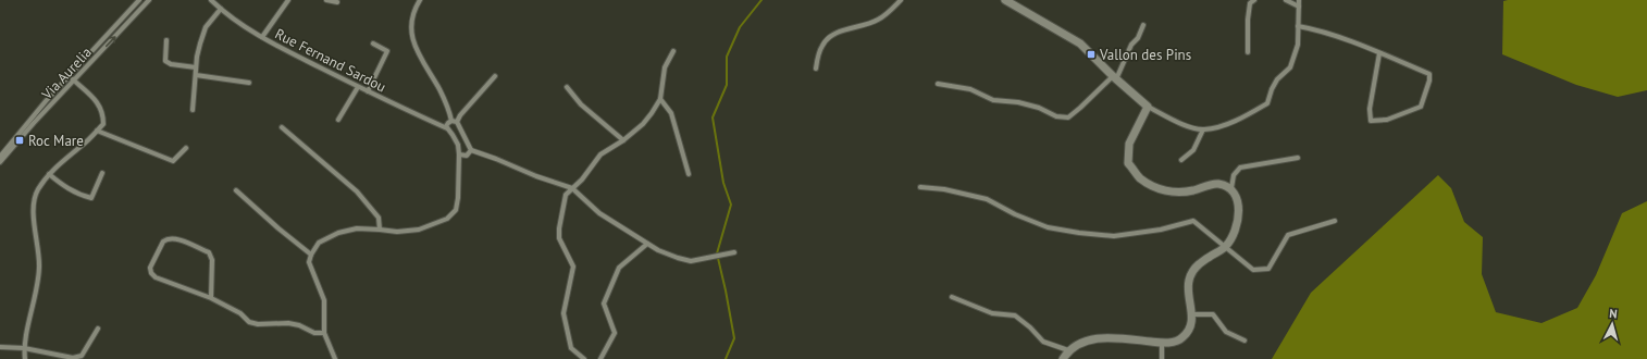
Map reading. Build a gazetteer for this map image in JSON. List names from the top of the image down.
{
  "streets": {
    "street": ["Rue Fernand Sardou", "Via Aurelia"]
  },
  "places": {
    "transit": ["Vallon des Pins", "Roc Mare"]
  },
  "north": "top"
}
